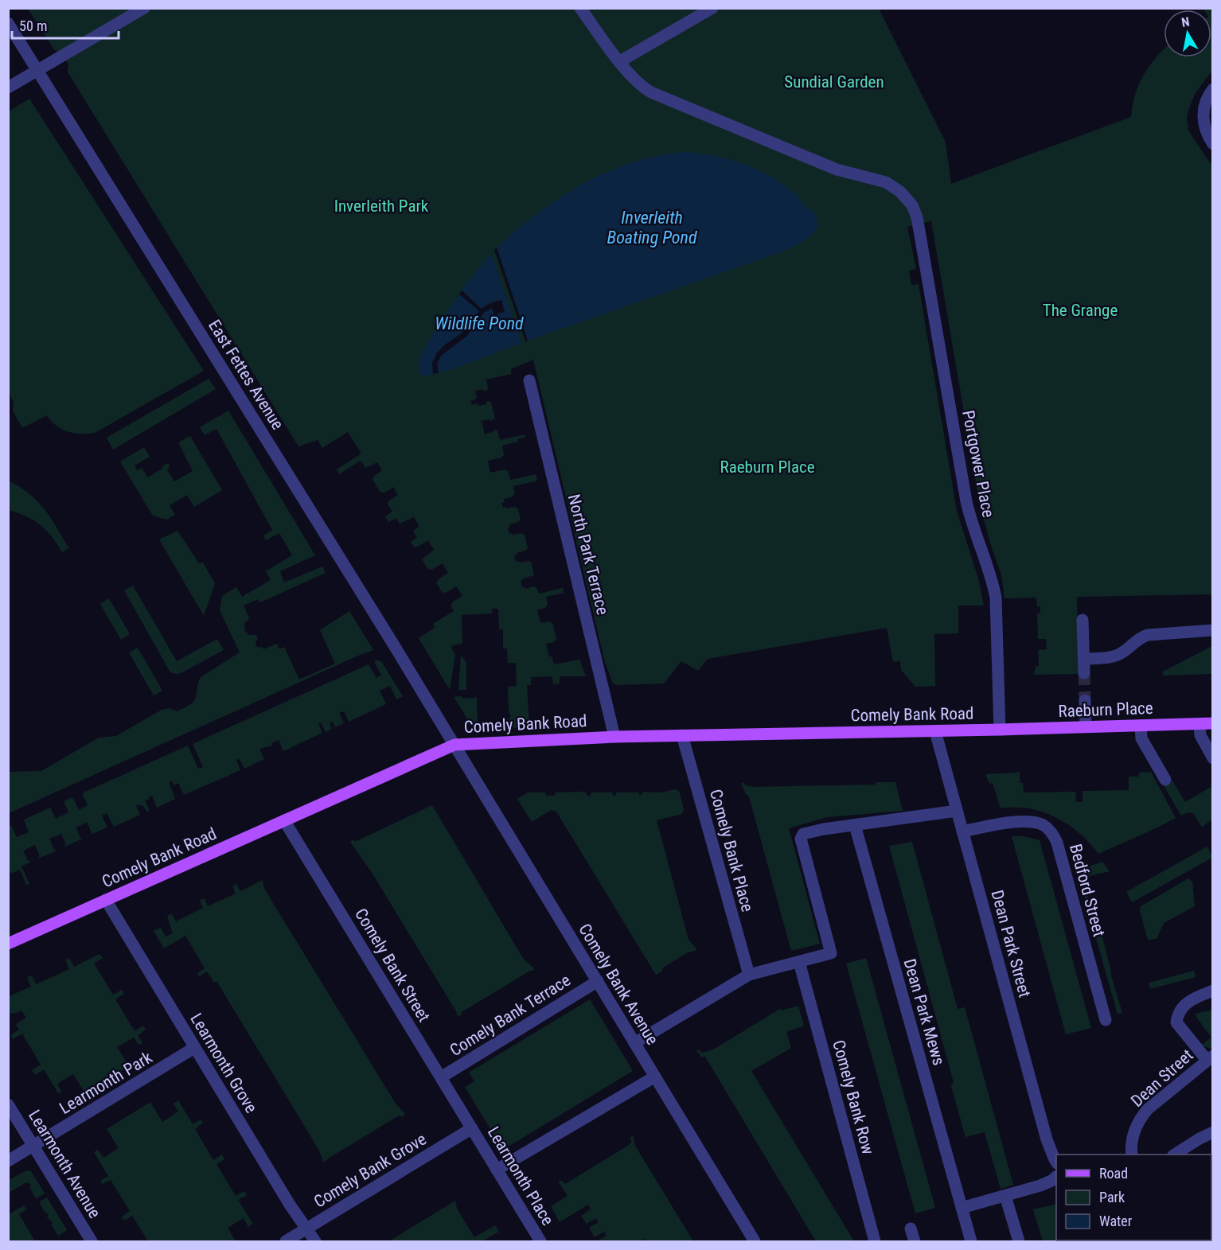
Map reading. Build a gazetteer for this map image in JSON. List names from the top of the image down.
{
  "streets": {
    "main road": ["Raeburn Place", "Comely Bank Road"],
    "street": [
      "East Fettes Avenue",
      "Portgower Place",
      "North Park Terrace",
      "Comely Bank Place",
      "Bedford Street",
      "Dean Park Street",
      "Comely Bank Street",
      "Comely Bank Avenue",
      "Dean Park Mews",
      "Comely Bank Terrace",
      "Learmonth Grove",
      "Dean Street",
      "Learmonth Park",
      "Comely Bank Row",
      "Learmonth Avenue",
      "Comely Bank Grove",
      "Learmonth Place"
    ]
  },
  "crossings": [
    ["East Fettes Avenue", "Comely Bank Road"],
    ["East Fettes Avenue", "Comely Bank Avenue"],
    ["Portgower Place", "Raeburn Place"],
    ["Portgower Place", "Comely Bank Road"],
    ["North Park Terrace", "Comely Bank Road"],
    ["Raeburn Place", "Comely Bank Road"],
    ["Comely Bank Road", "Comely Bank Place"],
    ["Comely Bank Road", "Dean Park Street"],
    ["Comely Bank Road", "Comely Bank Street"],
    ["Comely Bank Road", "Comely Bank Avenue"],
    ["Comely Bank Road", "Learmonth Grove"],
    ["Bedford Street", "Dean Park Street"],
    ["Comely Bank Street", "Comely Bank Terrace"],
    ["Comely Bank Street", "Comely Bank Grove"],
    ["Comely Bank Street", "Learmonth Place"],
    ["Comely Bank Avenue", "Comely Bank Terrace"],
    ["Learmonth Grove", "Learmonth Park"],
    ["Learmonth Grove", "Comely Bank Grove"],
    ["Learmonth Park", "Learmonth Avenue"],
    ["Comely Bank Grove", "Learmonth Place"]
  ],
  "water": ["Inverleith Boating Pond", "Wildlife Pond"],
  "parks": [
    "Sundial Garden",
    "Inverleith Park",
    "The Grange",
    "Raeburn Place"
  ],
  "legend": ["Road", "Park", "Water"],
  "scale_bar": "50 m",
  "north": "top"
}
